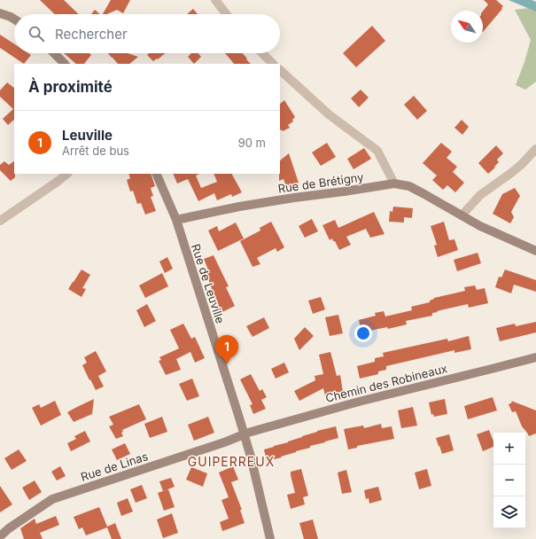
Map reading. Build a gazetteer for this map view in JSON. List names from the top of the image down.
{
  "streets": {
    "street": [
      "Rue de Brétigny",
      "Rue de Leuville",
      "Chemin des Robineaux",
      "Rue de Linas"
    ]
  },
  "crossings": [
    ["Rue de Brétigny", "Rue de Leuville"],
    ["Rue de Leuville", "Chemin des Robineaux"],
    ["Rue de Leuville", "Rue de Linas"],
    ["Chemin des Robineaux", "Rue de Linas"]
  ],
  "districts": ["GUIPERREUX"],
  "north": "top left",
  "page": {
    "search": "Rechercher",
    "heading": "À proximité",
    "list": [
      {
        "mark": "1",
        "name": "Leuville",
        "note": "Arrêt de bus",
        "value": "90 m"
      }
    ],
    "pins": "1",
    "map_buttons": ["+", "−"]
  }
}
